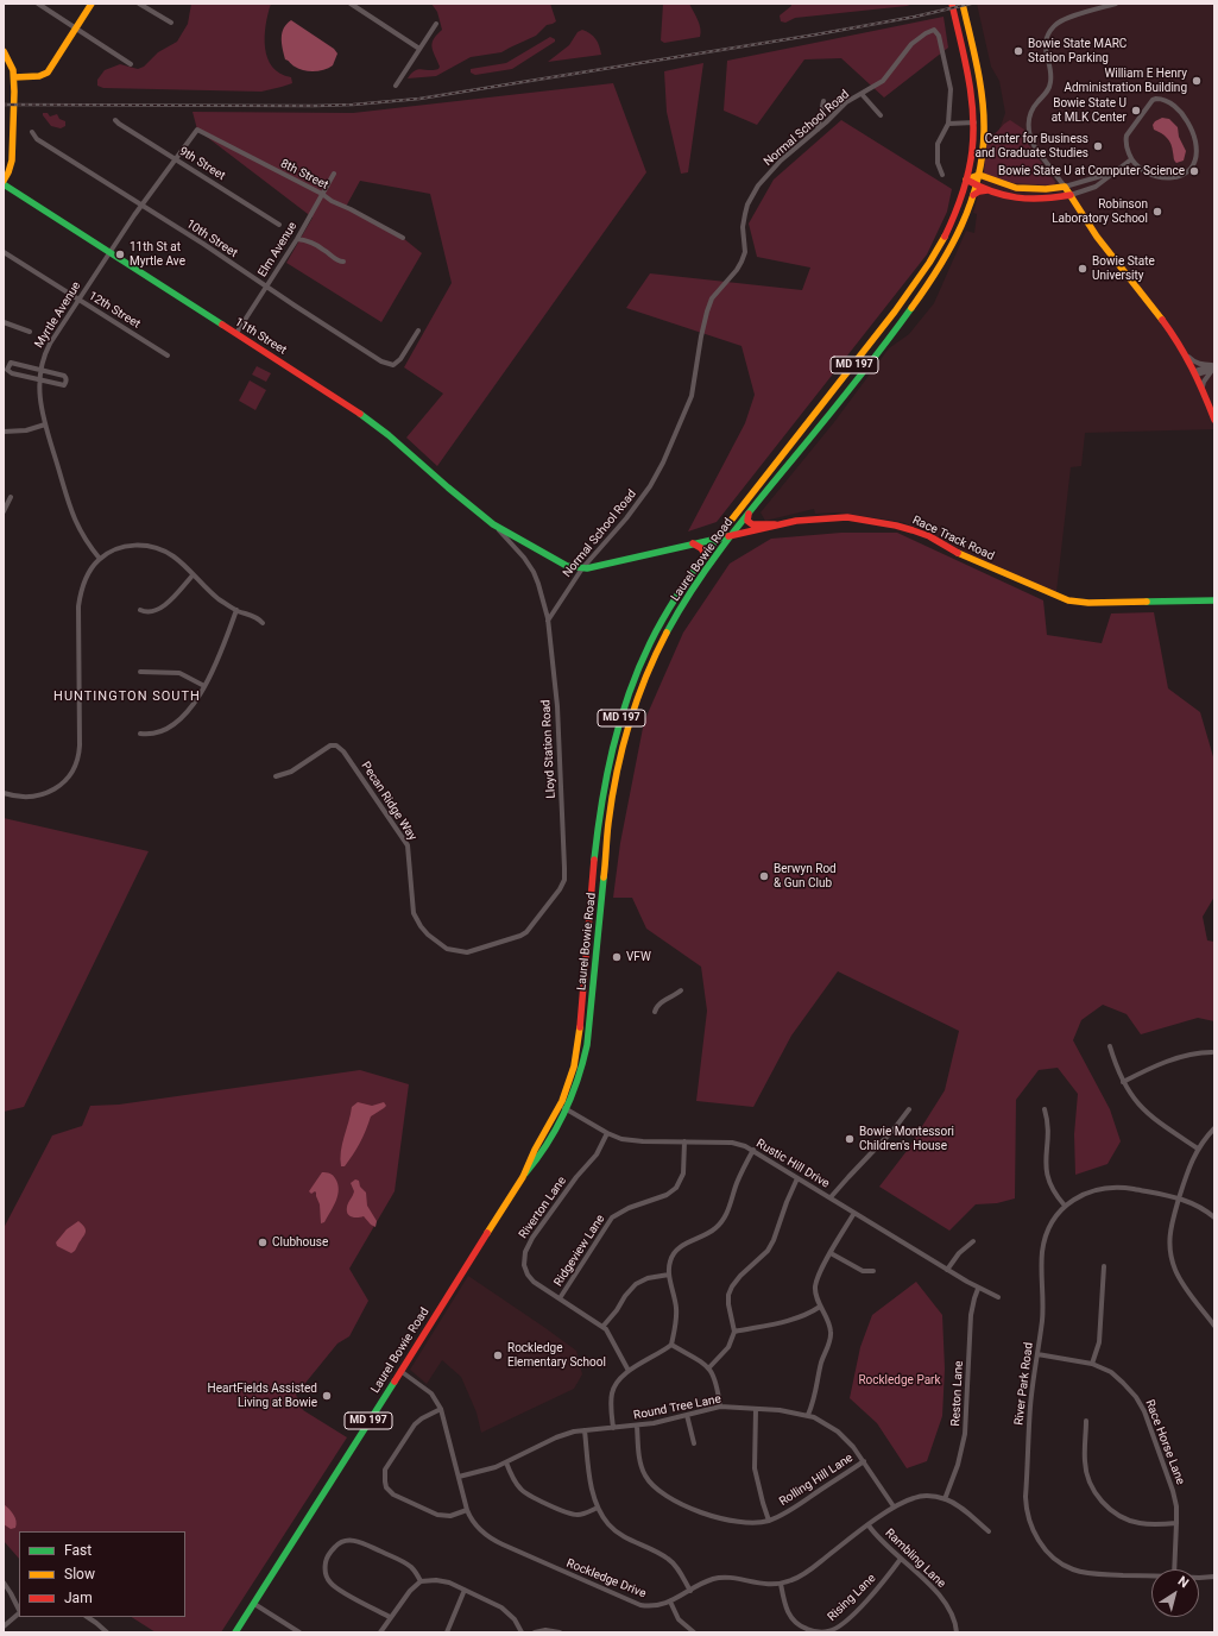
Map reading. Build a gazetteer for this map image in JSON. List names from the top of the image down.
{
  "streets": {
    "main road": [
      "11th Street",
      "MD 197",
      "Race Track Road",
      "Laurel Bowie Road"
    ],
    "street": [
      "Normal School Road",
      "9th Street",
      "8th Street",
      "10th Street",
      "Elm Avenue",
      "12th Street",
      "Myrtle Avenue",
      "Lloyd Station Road",
      "Pecan Ridge Way",
      "Rustic Hill Drive",
      "Riverton Lane",
      "Ridgeview Lane",
      "River Park Road",
      "Reston Lane",
      "Round Tree Lane",
      "Race Horse Lane",
      "Rolling Hill Lane",
      "Rambling Lane",
      "Rockledge Drive",
      "Rising Lane"
    ]
  },
  "crossings": [
    ["Normal School Road", "Race Track Road"],
    ["Normal School Road", "Lloyd Station Road"],
    ["9th Street", "Myrtle Avenue"],
    ["8th Street", "Elm Avenue"],
    ["8th Street", "Myrtle Avenue"],
    ["10th Street", "Elm Avenue"],
    ["10th Street", "Myrtle Avenue"],
    ["Elm Avenue", "11th Street"],
    ["12th Street", "Myrtle Avenue"],
    ["Myrtle Avenue", "11th Street"],
    ["11th Street", "Race Track Road"],
    ["11th Street", "Lloyd Station Road"],
    ["Race Track Road", "Laurel Bowie Road"],
    ["Race Track Road", "Lloyd Station Road"],
    ["Laurel Bowie Road", "Rustic Hill Drive"],
    ["Laurel Bowie Road", "Rockledge Drive"],
    ["Lloyd Station Road", "Pecan Ridge Way"],
    ["Rustic Hill Drive", "Riverton Lane"],
    ["Rustic Hill Drive", "Ridgeview Lane"],
    ["Rustic Hill Drive", "Reston Lane"],
    ["Riverton Lane", "Ridgeview Lane"],
    ["River Park Road", "Race Horse Lane"],
    ["Reston Lane", "Rockledge Drive"],
    ["Round Tree Lane", "Rolling Hill Lane"],
    ["Round Tree Lane", "Rockledge Drive"],
    ["Rambling Lane", "Rockledge Drive"],
    ["Rambling Lane", "Rising Lane"],
    ["Rockledge Drive", "Rising Lane"]
  ],
  "districts": ["HUNTINGTON SOUTH"],
  "parks": ["Rockledge Park"],
  "places": [
    "Bowie State MARC Station Parking",
    "William E Henry Administration Building",
    "Bowie State U at MLK Center",
    "Center for Business and Graduate Studies",
    "Bowie State U at Computer Science",
    "Robinson Laboratory School",
    "11th St at Myrtle Ave",
    "Bowie State University",
    "Berwyn Rod & Gun Club",
    "VFW",
    "Bowie Montessori Children's House",
    "Clubhouse",
    "Rockledge Elementary School",
    "HeartFields Assisted Living at Bowie"
  ],
  "legend": ["Fast", "Slow", "Jam"],
  "north": "top right"
}
